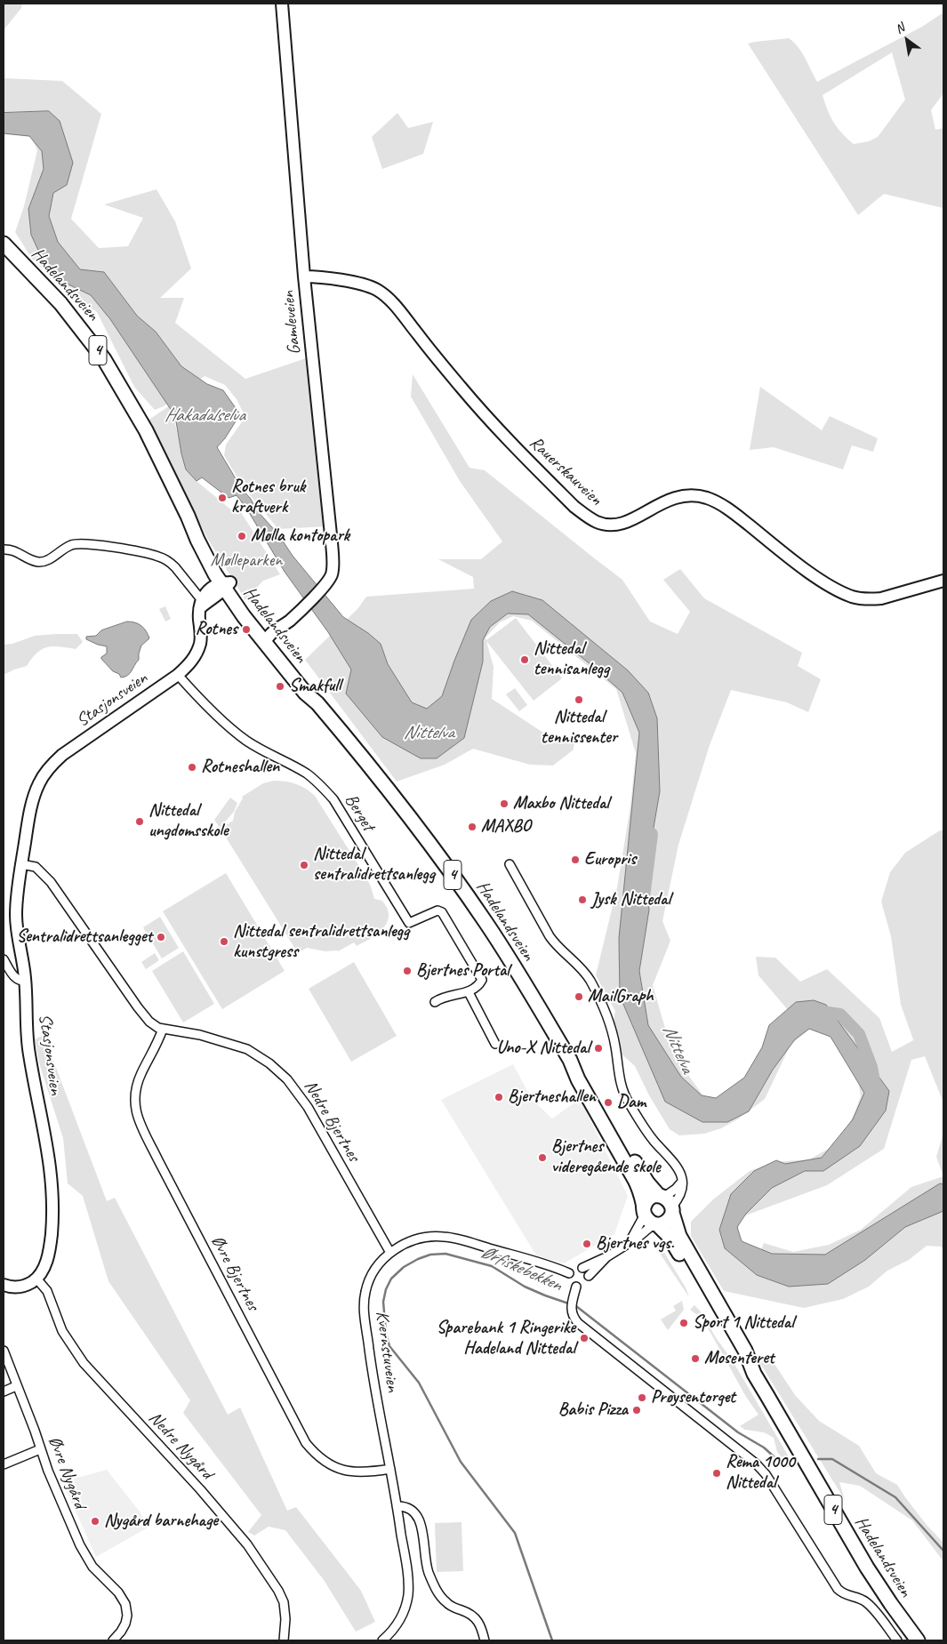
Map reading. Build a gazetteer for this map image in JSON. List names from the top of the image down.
{
  "streets": {
    "highway": ["Hadelandsveien", "4"],
    "main road": ["Gamleveien", "Rauerskauveien", "Stasjonsveien"],
    "street": [
      "Berget",
      "Nedre Bjertnes",
      "Øvre Bjertnes",
      "Kvernstuveien",
      "Nedre Nygård",
      "Øvre Nygård"
    ]
  },
  "crossings": [
    ["Hadelandsveien", "Gamleveien"],
    ["Hadelandsveien", "4"],
    ["Gamleveien", "Rauerskauveien"],
    ["Stasjonsveien", "Berget"],
    ["Stasjonsveien", "Nedre Nygård"],
    ["Nedre Bjertnes", "Øvre Bjertnes"],
    ["Nedre Bjertnes", "Kvernstuveien"],
    ["Øvre Bjertnes", "Kvernstuveien"]
  ],
  "water": ["Hakadalselva", "Nittelva", "Ørfiskebekken"],
  "parks": ["Mølleparken"],
  "places": [
    "Rotnes bruk kraftverk",
    "Mølla kontopark",
    "Rotnes",
    "Nittedal tennisanlegg",
    "Smakfull",
    "Nittedal tennissenter",
    "Rotneshallen",
    "Maxbo Nittedal",
    "Nittedal ungdomsskole",
    "MAXBO",
    "Europris",
    "Nittedal sentralidrettsanlegg",
    "Jysk Nittedal",
    "Sentralidrettsanlegget",
    "Nittedal sentralidrettsanlegg kunstgress",
    "Bjertnes Portal",
    "MailGraph",
    "Uno-X Nittedal",
    "Bjertneshallen",
    "Dam",
    "Bjertnes videregående skole",
    "Bjertnes vgs.",
    "Sport 1 Nittedal",
    "Sparebank 1 Ringerike Hadeland Nittedal",
    "Mosenteret",
    "Prøysentorget",
    "Babis Pizza",
    "Rema 1000 Nittedal",
    "Nygård barnehage"
  ],
  "north": "top left"
}
